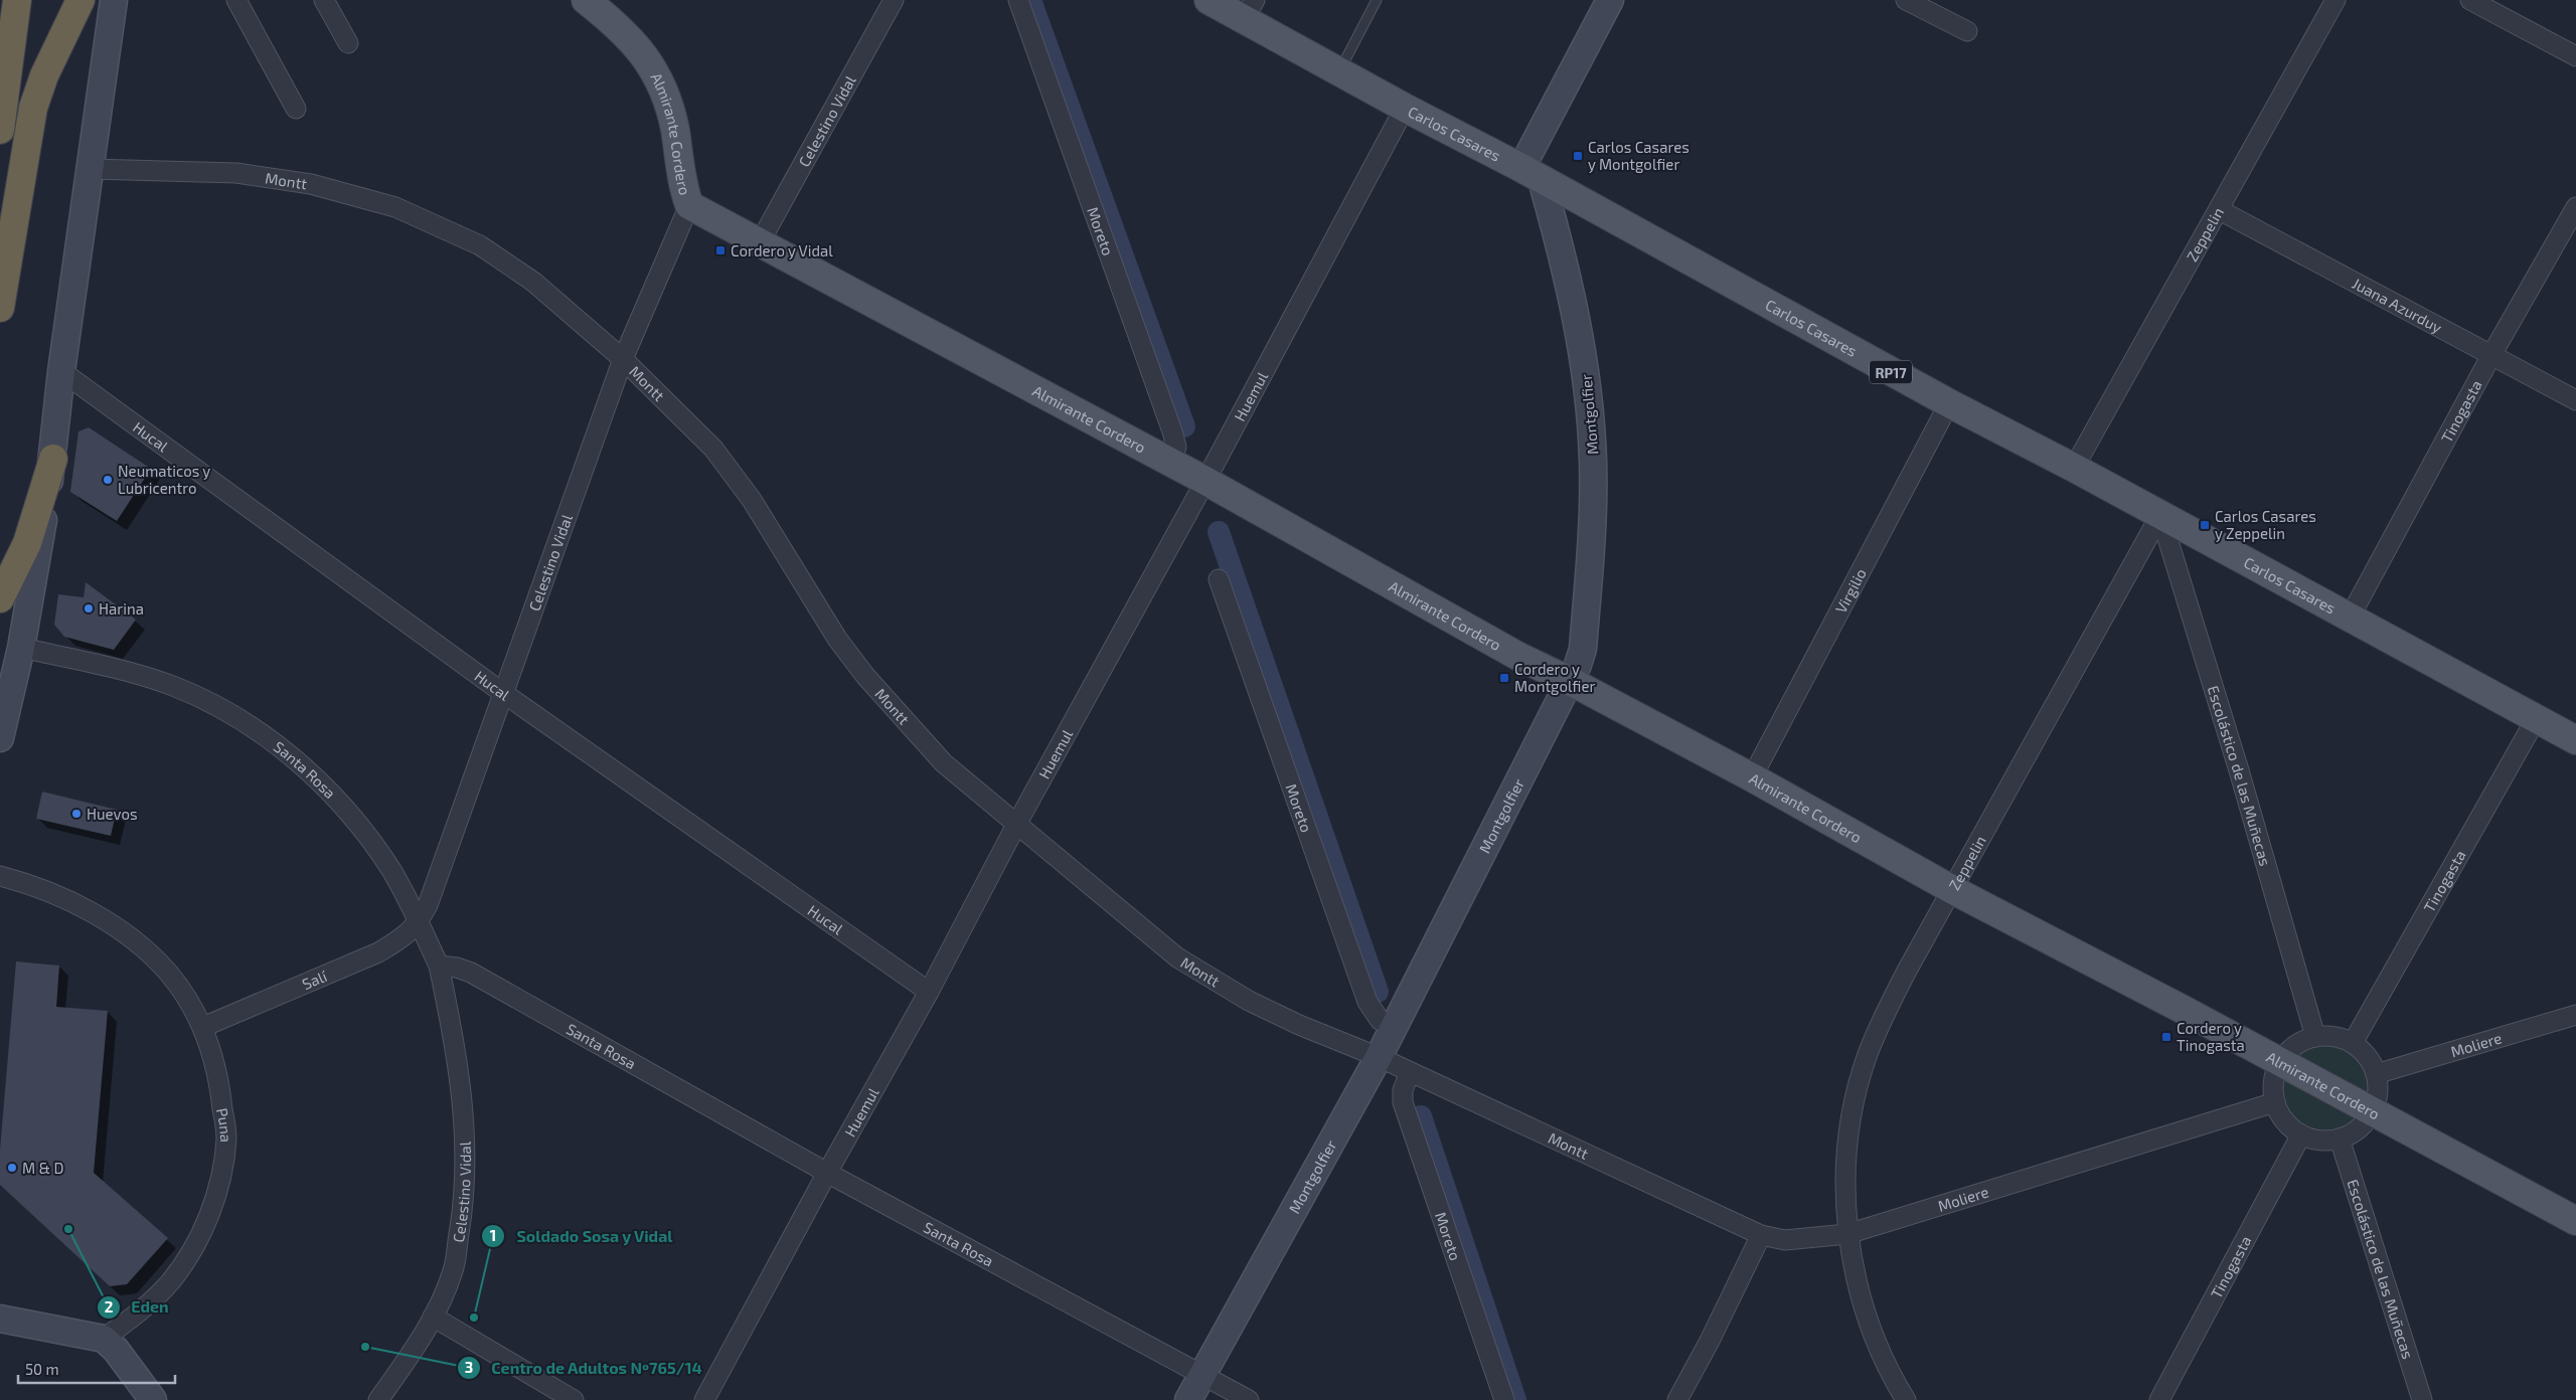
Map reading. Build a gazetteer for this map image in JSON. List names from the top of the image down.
{
  "streets": {
    "main road": ["Carlos Casares", "Almirante Cordero", "RP17"],
    "street": [
      "Celestino Vidal",
      "Montt",
      "Moreto",
      "Zeppelin",
      "Juana Azurduy",
      "Huemul",
      "Tinogasta",
      "Montgolfier",
      "Hucal",
      "Virgilio",
      "Santa Rosa",
      "Escolástico de las Muñecas",
      "Salí",
      "Moliere",
      "Puna"
    ]
  },
  "crossings": [
    ["Celestino Vidal", "Almirante Cordero"],
    ["Celestino Vidal", "Montt"],
    ["Celestino Vidal", "Hucal"],
    ["Celestino Vidal", "Santa Rosa"],
    ["Celestino Vidal", "Salí"],
    ["Carlos Casares", "Zeppelin"],
    ["Carlos Casares", "Huemul"],
    ["Carlos Casares", "Tinogasta"],
    ["Carlos Casares", "Montgolfier"],
    ["Carlos Casares", "Virgilio"],
    ["Carlos Casares", "Escolástico de las Muñecas"],
    ["Almirante Cordero", "Moreto"],
    ["Almirante Cordero", "Zeppelin"],
    ["Almirante Cordero", "Huemul"],
    ["Almirante Cordero", "Montgolfier"],
    ["Almirante Cordero", "Virgilio"],
    ["Montt", "Moreto"],
    ["Montt", "Huemul"],
    ["Montt", "Montgolfier"],
    ["Montt", "Moliere"],
    ["Moreto", "Montgolfier"],
    ["Zeppelin", "Juana Azurduy"],
    ["Zeppelin", "Escolástico de las Muñecas"],
    ["Zeppelin", "Moliere"],
    ["Juana Azurduy", "Tinogasta"],
    ["Huemul", "Hucal"],
    ["Huemul", "Santa Rosa"],
    ["Montgolfier", "Santa Rosa"],
    ["Santa Rosa", "Salí"],
    ["Salí", "Puna"]
  ],
  "places": {
    "transit": [
      "Carlos Casares y Montgolfier",
      "Cordero y Vidal",
      "Carlos Casares y Zeppelin",
      "Cordero y Montgolfier",
      "Cordero y Tinogasta"
    ],
    "other": [
      "Neumaticos y Lubricentro",
      "Harina",
      "Huevos",
      "M & D",
      "Eden",
      "Soldado Sosa y Vidal",
      "Centro de Adultos Nº765/14"
    ]
  },
  "scale_bar": "50 m"
}
